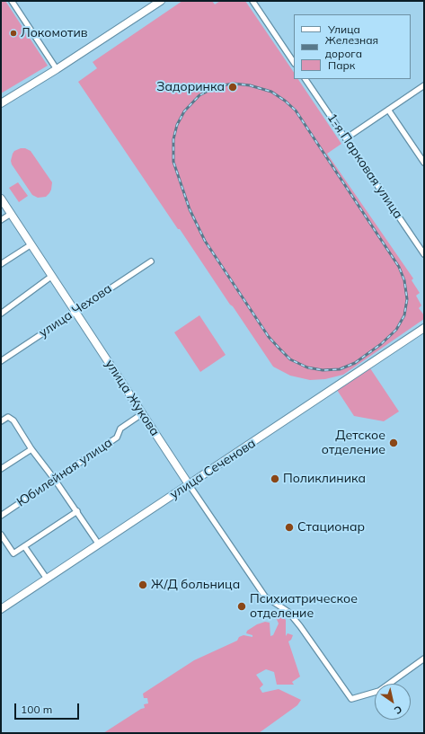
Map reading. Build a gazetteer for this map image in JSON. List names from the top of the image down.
{
  "streets": {
    "main road": ["улица Жукова", "улица Сеченова"],
    "street": ["1-я Парковая улица", "улица Чехова", "Юбилейная улица"]
  },
  "crossings": [
    ["улица Чехова", "улица Жукова"],
    ["улица Жукова", "улица Сеченова"],
    ["улица Жукова", "Юбилейная улица"]
  ],
  "places": [
    "Локомотив",
    "Задоринка",
    "Детское отделение",
    "Поликлиника",
    "Стационар",
    "Ж/Д больница",
    "Психиатрическое отделение"
  ],
  "legend": ["Улица", "Железная дорога", "Парк"],
  "scale_bar": "100 m",
  "north": "bottom right"
}
